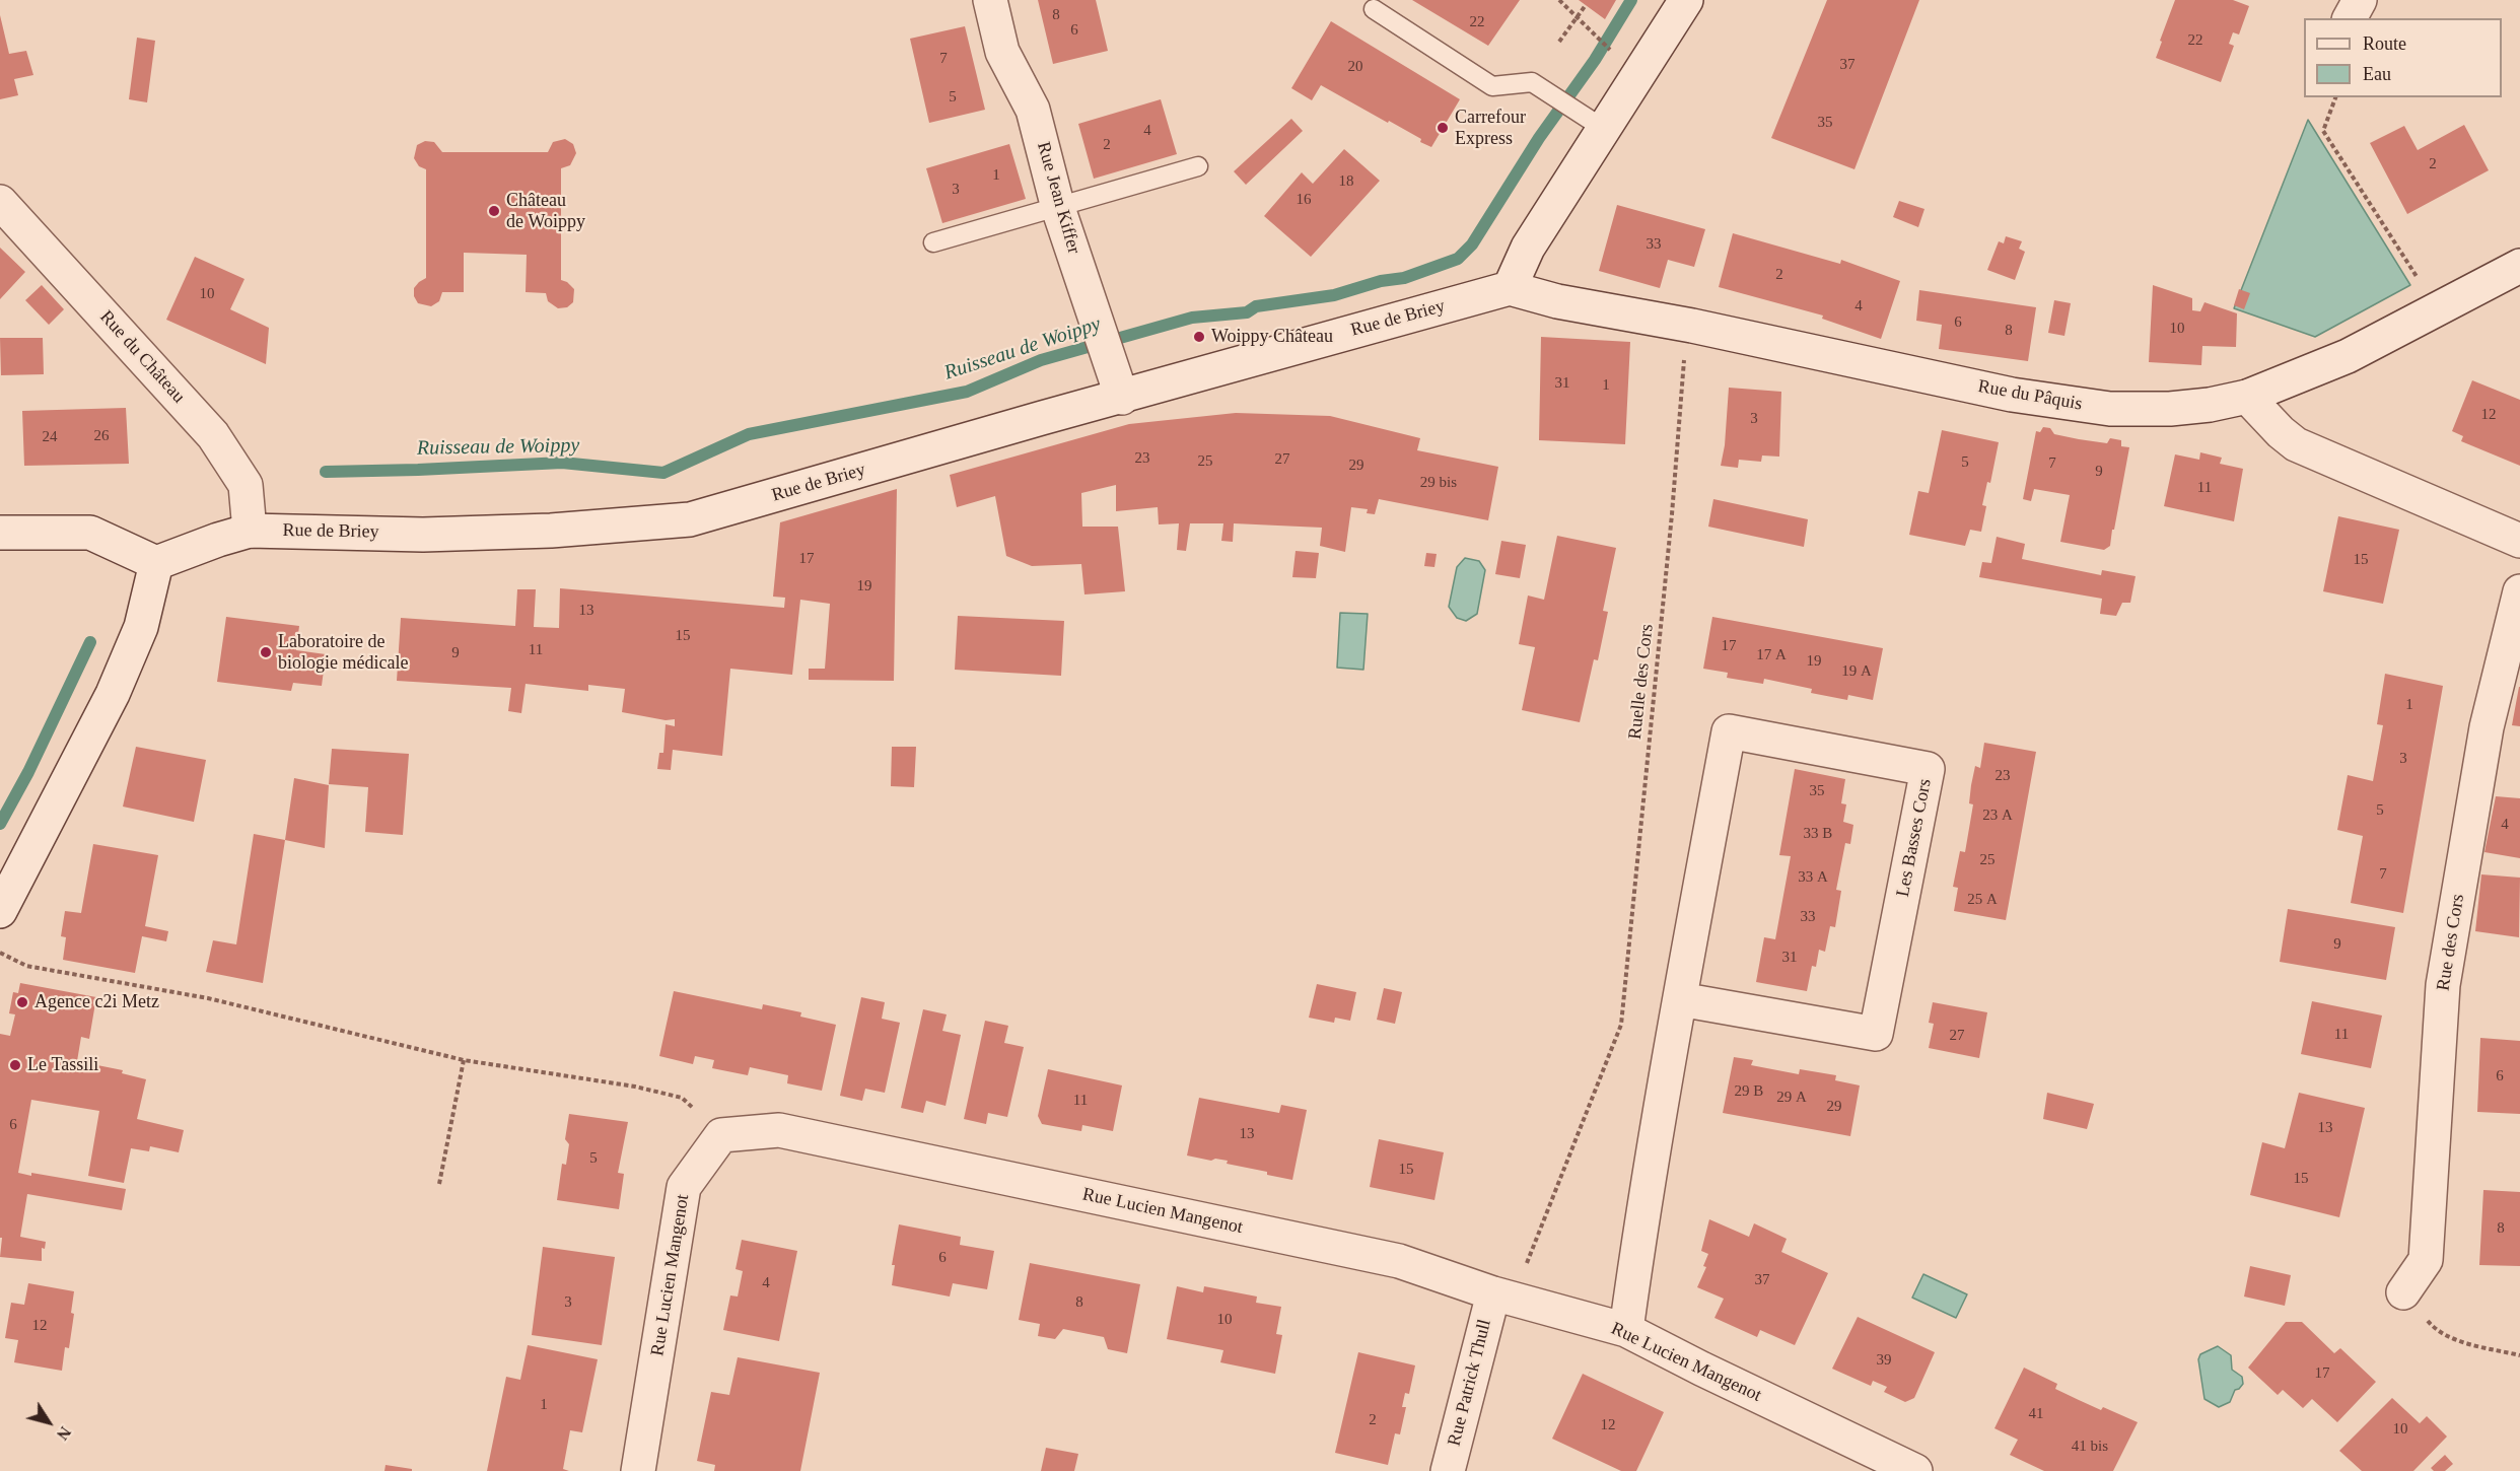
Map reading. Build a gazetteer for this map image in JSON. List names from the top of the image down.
{
  "streets": {
    "street": [
      "Rue Jean Kiffer",
      "Rue de Briey",
      "Rue du Château",
      "Rue du Pâquis",
      "Les Basses Cors",
      "Rue des Cors",
      "Rue Lucien Mangenot",
      "Rue Patrick Thull"
    ],
    "path": ["Ruelle des Cors"]
  },
  "crossings": [
    ["Rue Jean Kiffer", "Rue de Briey"],
    ["Rue de Briey", "Rue du Château"],
    ["Rue de Briey", "Rue du Pâquis"],
    ["Ruelle des Cors", "Rue Lucien Mangenot"],
    ["Ruelle des Cors", "Rue Patrick Thull"],
    ["Les Basses Cors", "Rue Lucien Mangenot"],
    ["Rue Lucien Mangenot", "Rue Patrick Thull"]
  ],
  "water": ["Ruisseau de Woippy"],
  "places": [
    "Carrefour Express",
    "Château de Woippy",
    "Woippy Château",
    "Laboratoire de biologie médicale",
    "Agence c2i Metz",
    "Le Tassili"
  ],
  "house_numbers": [
    "8",
    "22",
    "6",
    "22",
    "7",
    "37",
    "20",
    "5",
    "35",
    "4",
    "2",
    "2",
    "1",
    "18",
    "3",
    "16",
    "33",
    "2",
    "10",
    "4",
    "6",
    "10",
    "8",
    "31",
    "1",
    "12",
    "3",
    "26",
    "24",
    "23",
    "27",
    "25",
    "5",
    "7",
    "29",
    "9",
    "29 bis",
    "11",
    "17",
    "15",
    "19",
    "13",
    "15",
    "17",
    "11",
    "9",
    "17 A",
    "19",
    "19 A",
    "1",
    "3",
    "23",
    "35",
    "5",
    "23 A",
    "4",
    "33 B",
    "25",
    "7",
    "33 A",
    "25 A",
    "33",
    "9",
    "31",
    "11",
    "27",
    "6",
    "29 B",
    "29 A",
    "11",
    "29",
    "6",
    "13",
    "13",
    "5",
    "15",
    "15",
    "8",
    "6",
    "37",
    "4",
    "3",
    "8",
    "10",
    "12",
    "39",
    "17",
    "1",
    "41",
    "2",
    "12",
    "10",
    "41 bis"
  ],
  "legend": ["Route", "Eau"],
  "north": "bottom right"
}
